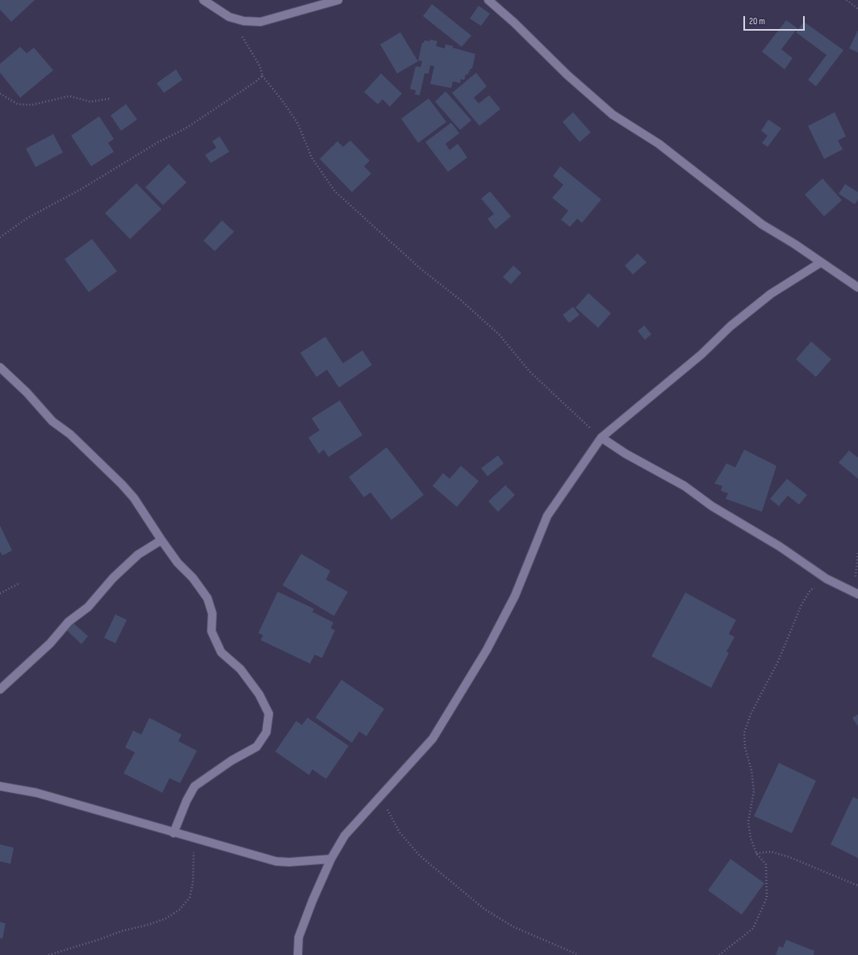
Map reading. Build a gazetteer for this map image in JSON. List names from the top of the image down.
{
  "scale_bar": "20 m"
}
